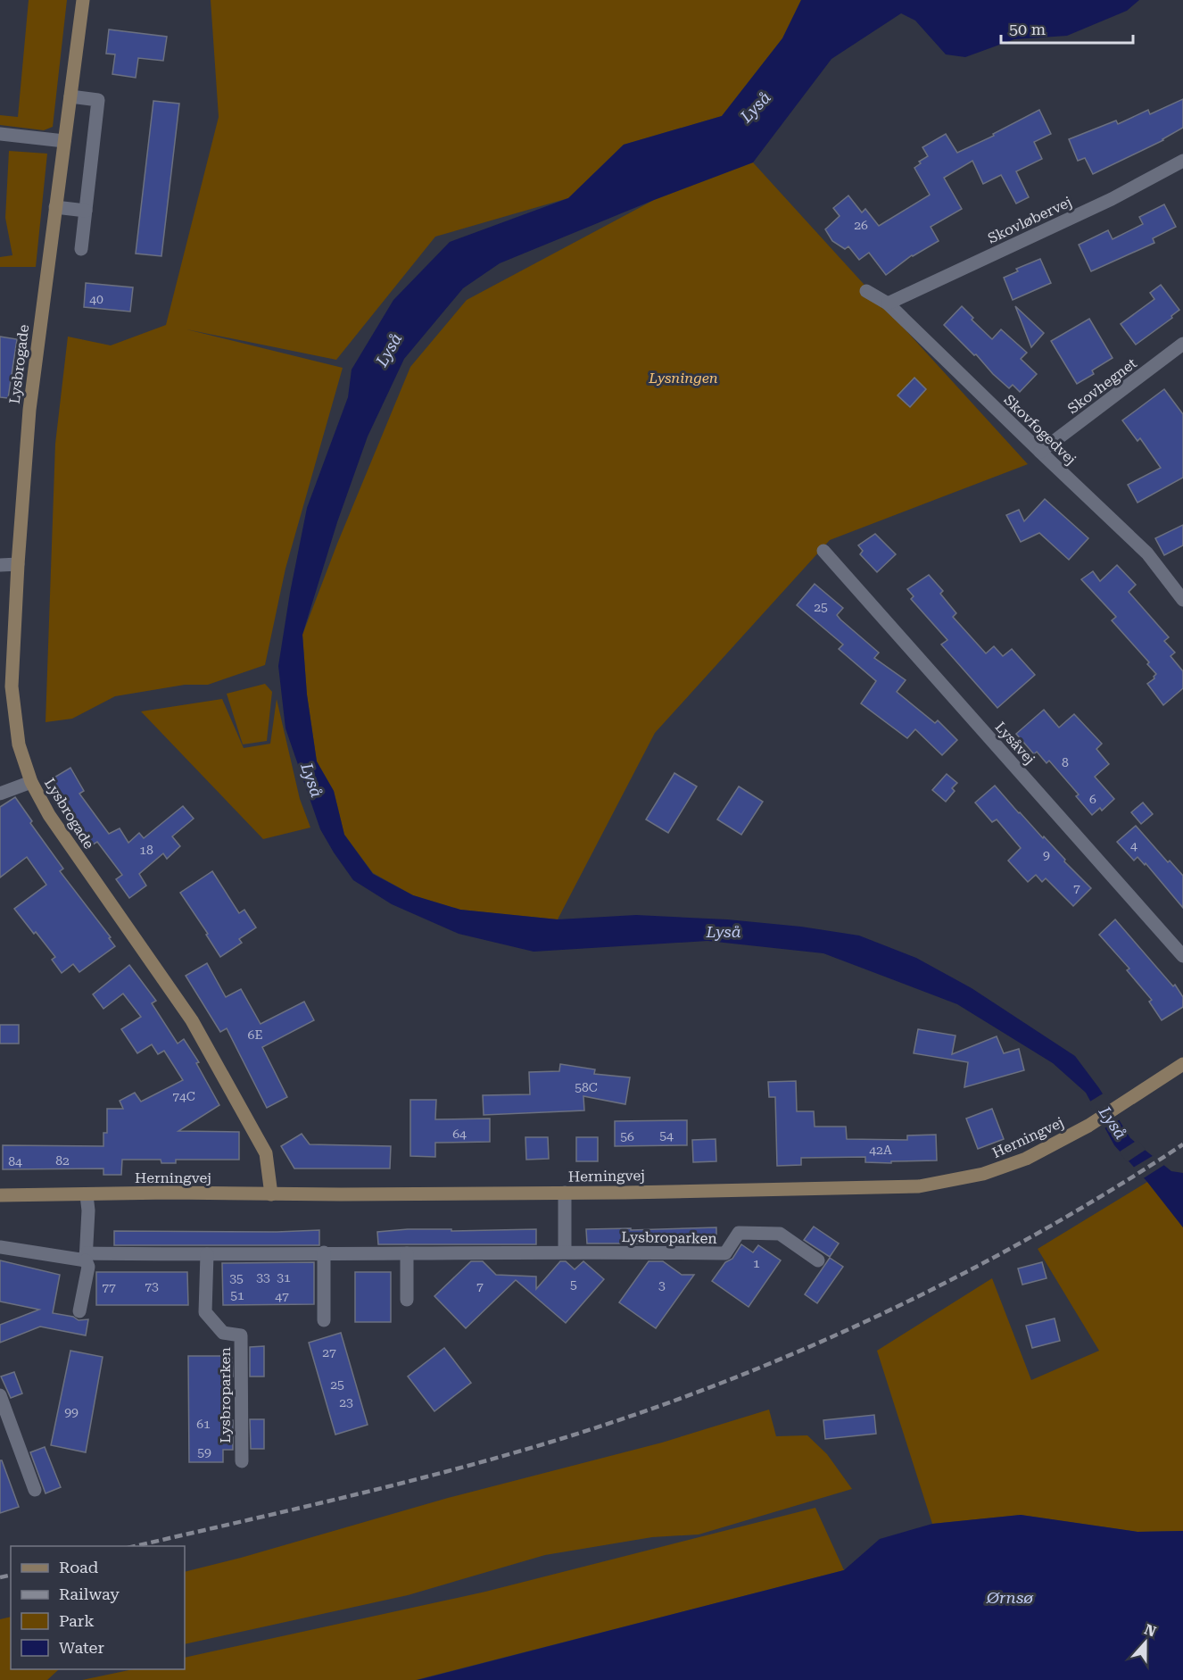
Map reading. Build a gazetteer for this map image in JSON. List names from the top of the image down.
{
  "streets": {
    "street": [
      "Skovløbervej",
      "Lysbrogade",
      "Skovhegnet",
      "Skovfogedvej",
      "Lysåvej",
      "Herningvej",
      "Lysbroparken"
    ]
  },
  "crossings": [
    ["Skovløbervej", "Skovfogedvej"],
    ["Lysbrogade", "Herningvej"],
    ["Skovhegnet", "Skovfogedvej"]
  ],
  "water": ["Lyså", "Ørnsø"],
  "parks": ["Lysningen"],
  "house_numbers": [
    "26",
    "40",
    "25",
    "8",
    "6",
    "4",
    "18",
    "9",
    "7",
    "6E",
    "58C",
    "74C",
    "64",
    "54",
    "56",
    "42A",
    "82",
    "84",
    "1",
    "33",
    "31",
    "35",
    "5",
    "3",
    "73",
    "7",
    "77",
    "51",
    "47",
    "27",
    "25",
    "23",
    "99",
    "61",
    "59"
  ],
  "legend": [
    "Road",
    "Railway",
    "Park",
    "Water"
  ],
  "scale_bar": "50 m",
  "north": "top"
}
